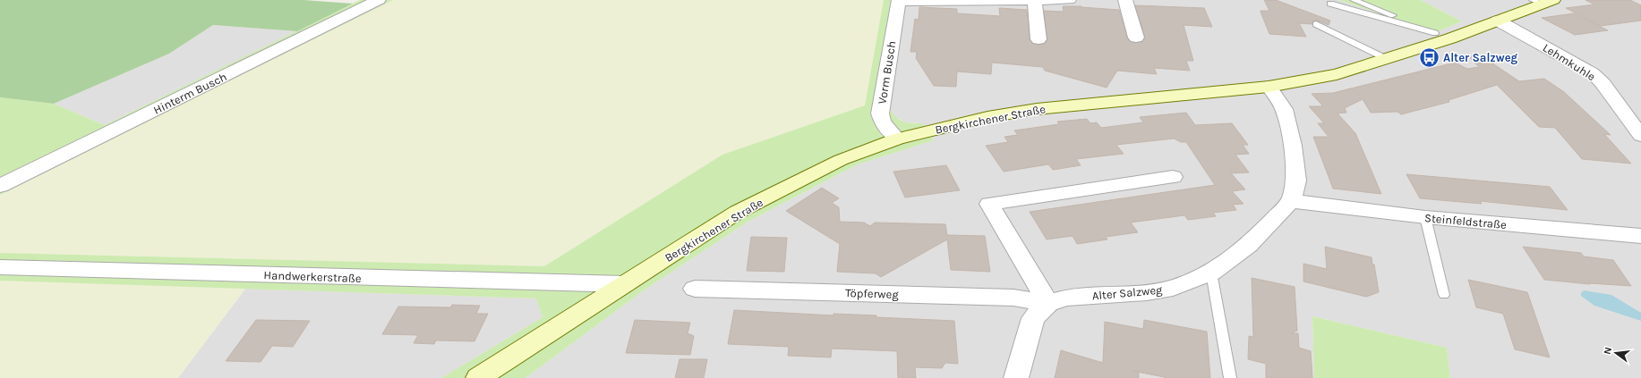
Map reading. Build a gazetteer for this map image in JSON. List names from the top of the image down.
{
  "streets": {
    "street": [
      "Lehmkuhle",
      "Vorm Busch",
      "Hinterm Busch",
      "Bergkirchener Straße",
      "Steinfeldstraße",
      "Handwerkerstraße",
      "Alter Salzweg",
      "Töpferweg"
    ]
  },
  "crossings": [
    ["Lehmkuhle", "Bergkirchener Straße"],
    ["Vorm Busch", "Bergkirchener Straße"],
    ["Bergkirchener Straße", "Handwerkerstraße"],
    ["Steinfeldstraße", "Alter Salzweg"],
    ["Alter Salzweg", "Töpferweg"]
  ],
  "places": {
    "bus stop": ["Alter Salzweg"]
  },
  "north": "left"
}
